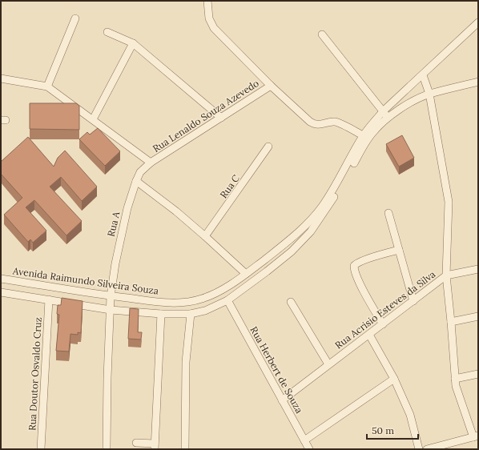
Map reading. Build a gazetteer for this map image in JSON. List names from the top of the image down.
{
  "streets": {
    "street": [
      "Rua Lenaldo Souza Azevedo",
      "Rua C",
      "Rua A",
      "Avenida Raimundo Silveira Souza",
      "Rua Acrisio Esteves da Silva",
      "Rua Herbert de Souza",
      "Rua Doutor Osvaldo Cruz"
    ]
  },
  "crossings": [
    ["Rua Lenaldo Souza Azevedo", "Rua A"],
    ["Rua A", "Avenida Raimundo Silveira Souza"],
    ["Avenida Raimundo Silveira Souza", "Rua Acrisio Esteves da Silva"],
    ["Avenida Raimundo Silveira Souza", "Rua Herbert de Souza"],
    ["Avenida Raimundo Silveira Souza", "Rua Doutor Osvaldo Cruz"],
    ["Rua Acrisio Esteves da Silva", "Rua Herbert de Souza"]
  ],
  "scale_bar": "50 m"
}
